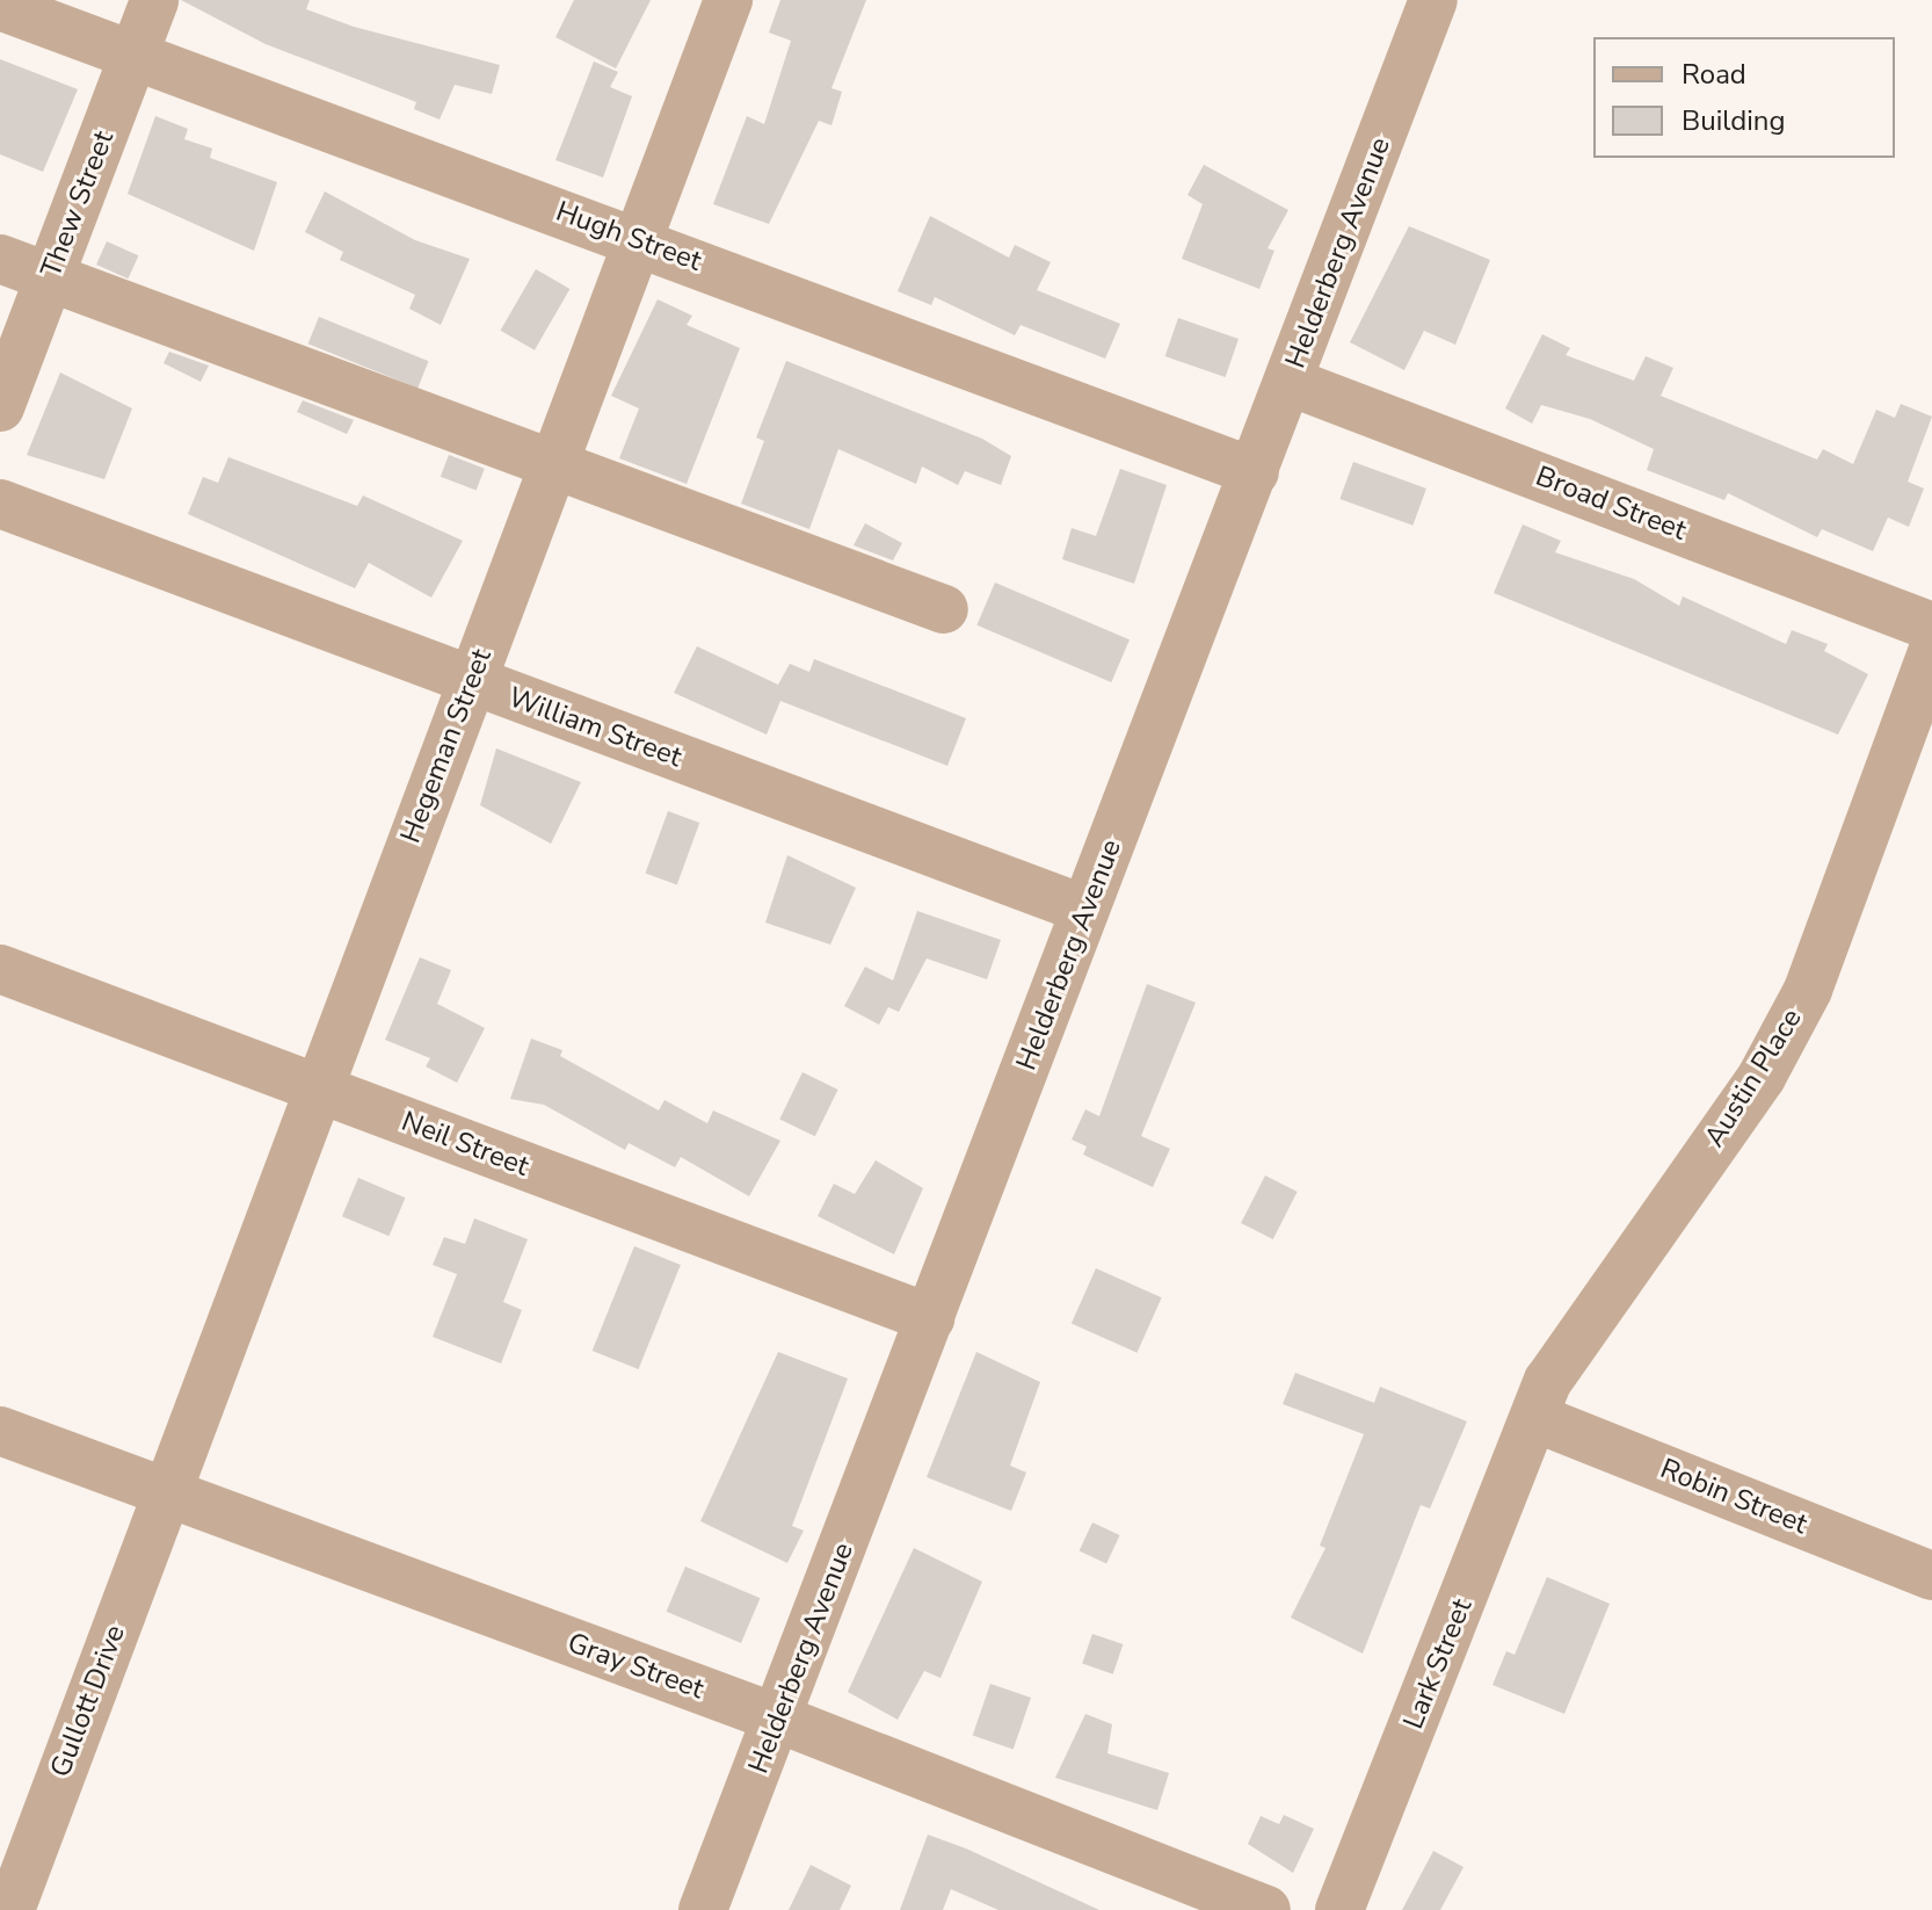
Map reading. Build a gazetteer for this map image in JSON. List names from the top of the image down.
{
  "streets": {
    "street": [
      "Thew Street",
      "Hugh Street",
      "Helderberg Avenue",
      "Broad Street",
      "William Street",
      "Hegeman Street",
      "Austin Place",
      "Neil Street",
      "Robin Street",
      "Lark Street",
      "Gray Street",
      "Gullott Drive"
    ]
  },
  "crossings": [
    ["Thew Street", "Hugh Street"],
    ["Hugh Street", "Helderberg Avenue"],
    ["Hugh Street", "Hegeman Street"],
    ["Helderberg Avenue", "Broad Street"],
    ["Helderberg Avenue", "William Street"],
    ["Helderberg Avenue", "Neil Street"],
    ["Helderberg Avenue", "Gray Street"],
    ["William Street", "Hegeman Street"],
    ["Hegeman Street", "Neil Street"],
    ["Hegeman Street", "Gray Street"],
    ["Hegeman Street", "Gullott Drive"],
    ["Austin Place", "Robin Street"],
    ["Austin Place", "Lark Street"],
    ["Robin Street", "Lark Street"],
    ["Gray Street", "Gullott Drive"]
  ],
  "legend": ["Road", "Building"]
}
